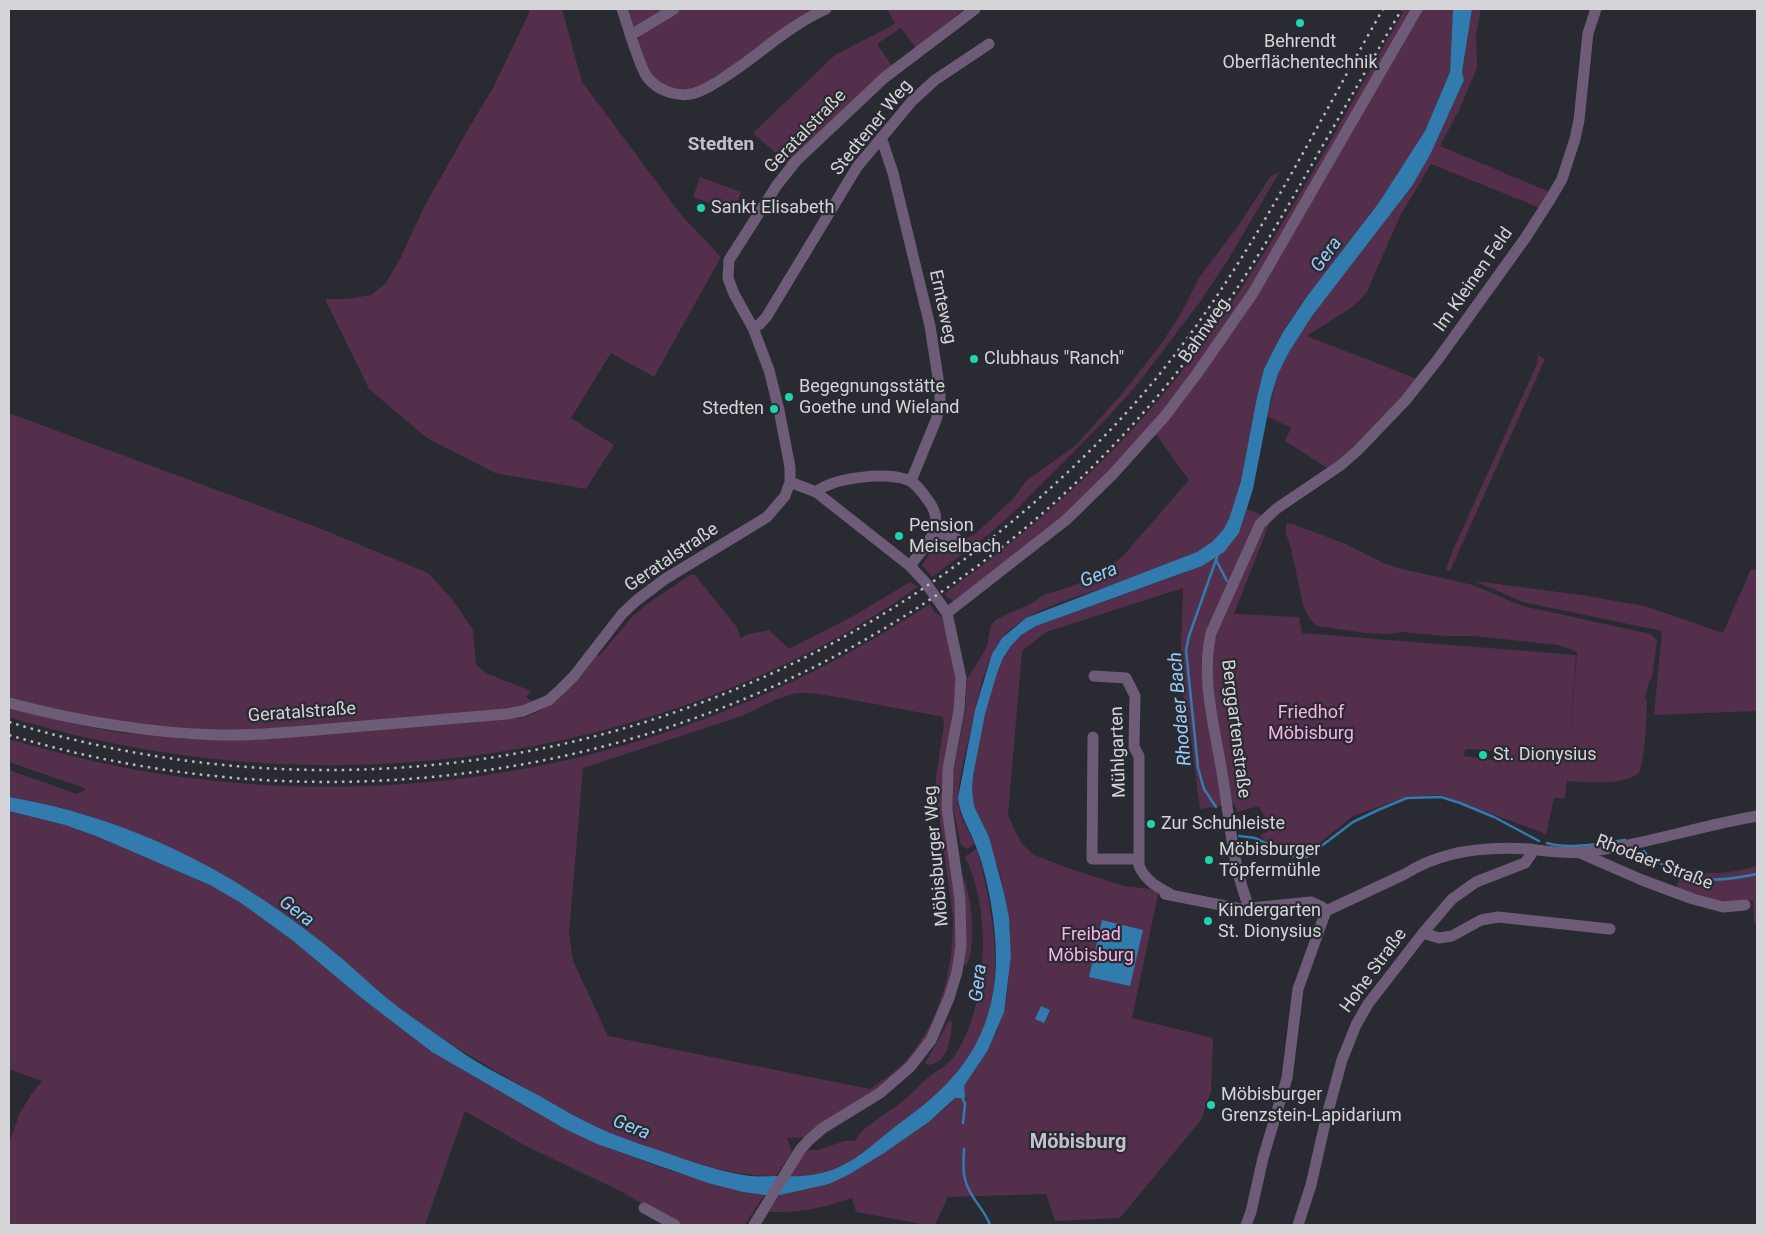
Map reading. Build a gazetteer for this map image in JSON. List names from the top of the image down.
{
  "streets": {
    "street": [
      "Stedtener Weg",
      "Geratalstraße",
      "Im Kleinen Feld",
      "Ernteweg",
      "Bahnweg",
      "Berggartenstraße",
      "Mühlgarten",
      "Möbisburger Weg",
      "Rhodaer Straße",
      "Hohe Straße"
    ]
  },
  "crossings": [
    ["Stedtener Weg", "Geratalstraße"],
    ["Stedtener Weg", "Ernteweg"],
    ["Geratalstraße", "Möbisburger Weg"],
    ["Im Kleinen Feld", "Berggartenstraße"],
    ["Bahnweg", "Möbisburger Weg"],
    ["Berggartenstraße", "Mühlgarten"],
    ["Mühlgarten", "Rhodaer Straße"],
    ["Rhodaer Straße", "Hohe Straße"]
  ],
  "districts": ["Stedten", "Möbisburg"],
  "water": ["Gera", "Rhodaer Bach"],
  "parks": ["Friedhof Möbisburg", "Freibad Möbisburg"],
  "places": [
    "Behrendt Oberflächentechnik",
    "Sankt Elisabeth",
    "Clubhaus \"Ranch\"",
    "Begegnungsstätte Goethe und Wieland",
    "Stedten",
    "Pension Meiselbach",
    "St. Dionysius",
    "Zur Schuhleiste",
    "Möbisburger Töpfermühle",
    "Kindergarten St. Dionysius",
    "Möbisburger Grenzstein-Lapidarium"
  ]
}
